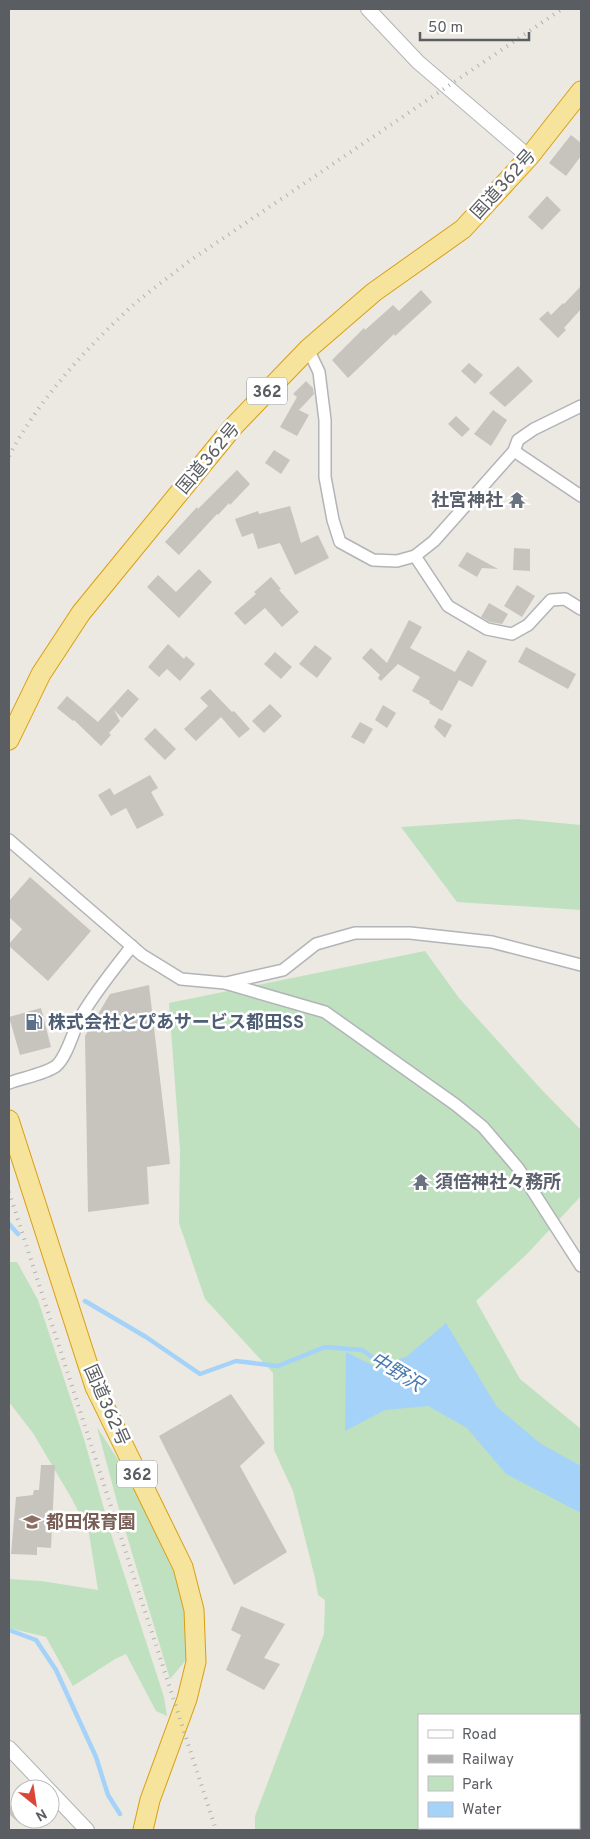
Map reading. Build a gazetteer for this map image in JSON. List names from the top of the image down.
{
  "streets": {
    "highway": ["国道362号", "362"]
  },
  "water": ["中野沢"],
  "places": {
    "temple": ["社宮神社", "須倍神社々務所"],
    "fuel station": ["株式会社とぴあサービス都田SS"],
    "school or university": ["都田保育園"]
  },
  "legend": [
    "Road",
    "Railway",
    "Park",
    "Water"
  ],
  "scale_bar": "50 m",
  "north": "bottom right"
}
